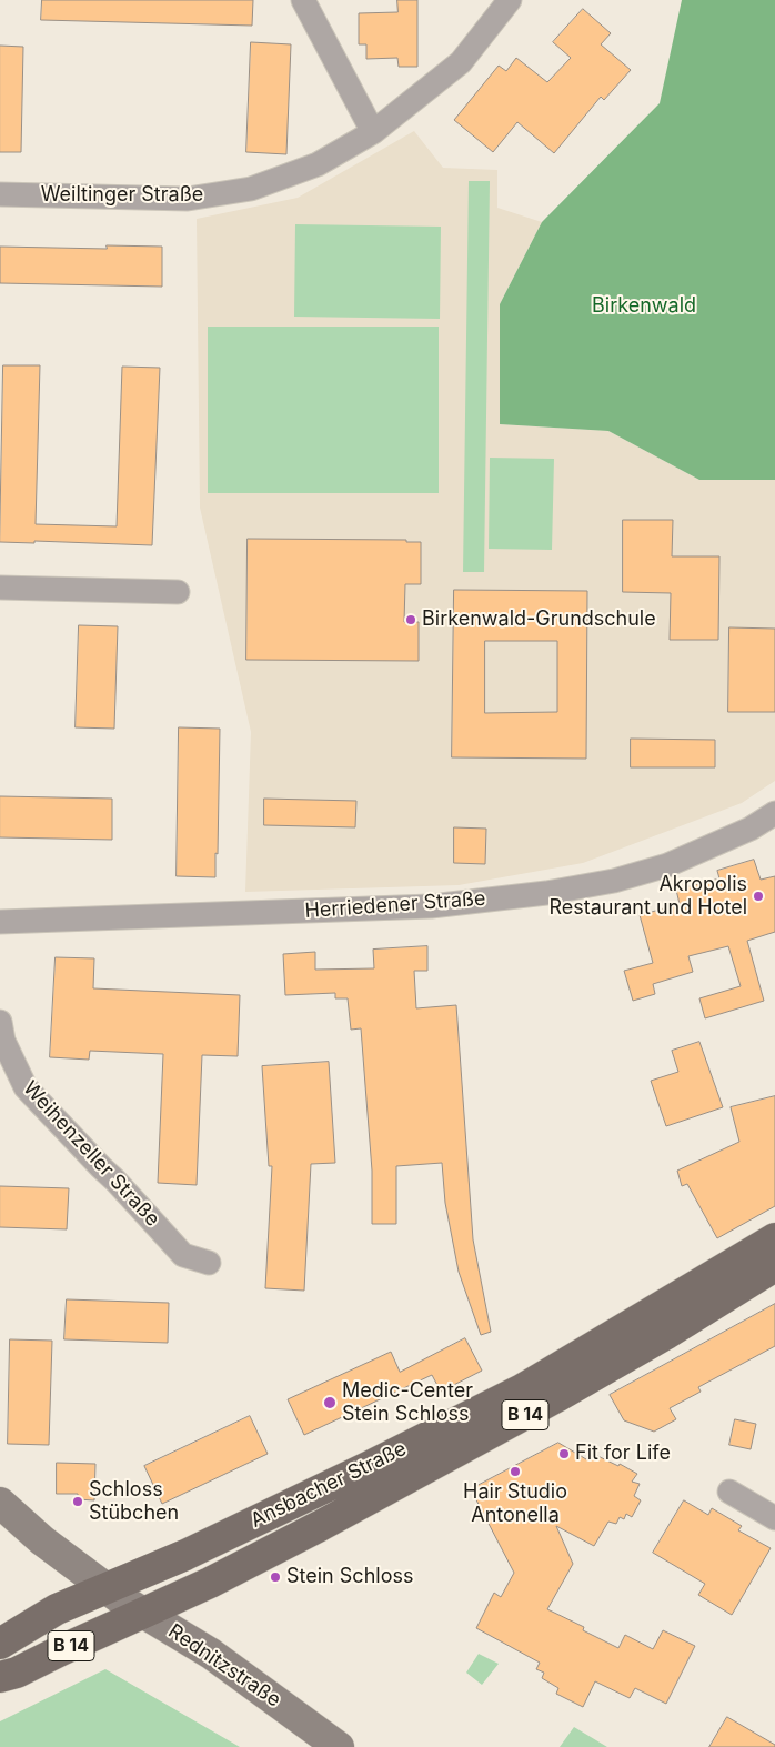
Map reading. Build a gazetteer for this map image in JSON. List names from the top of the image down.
{
  "streets": {
    "main road": ["B 14", "Ansbacher Straße", "Rednitzstraße"],
    "street": ["Weiltinger Straße", "Herriedener Straße", "Weihenzeller Straße"]
  },
  "crossings": [
    ["B 14", "Ansbacher Straße"],
    ["B 14", "Rednitzstraße"],
    ["Ansbacher Straße", "Rednitzstraße"]
  ],
  "parks": ["Birkenwald"],
  "places": [
    "Birkenwald-Grundschule",
    "Akropolis Restaurant und Hotel",
    "Medic-Center Stein Schloss",
    "Fit for Life",
    "Hair Studio Antonella",
    "Schloss Stübchen",
    "Stein Schloss"
  ]
}
